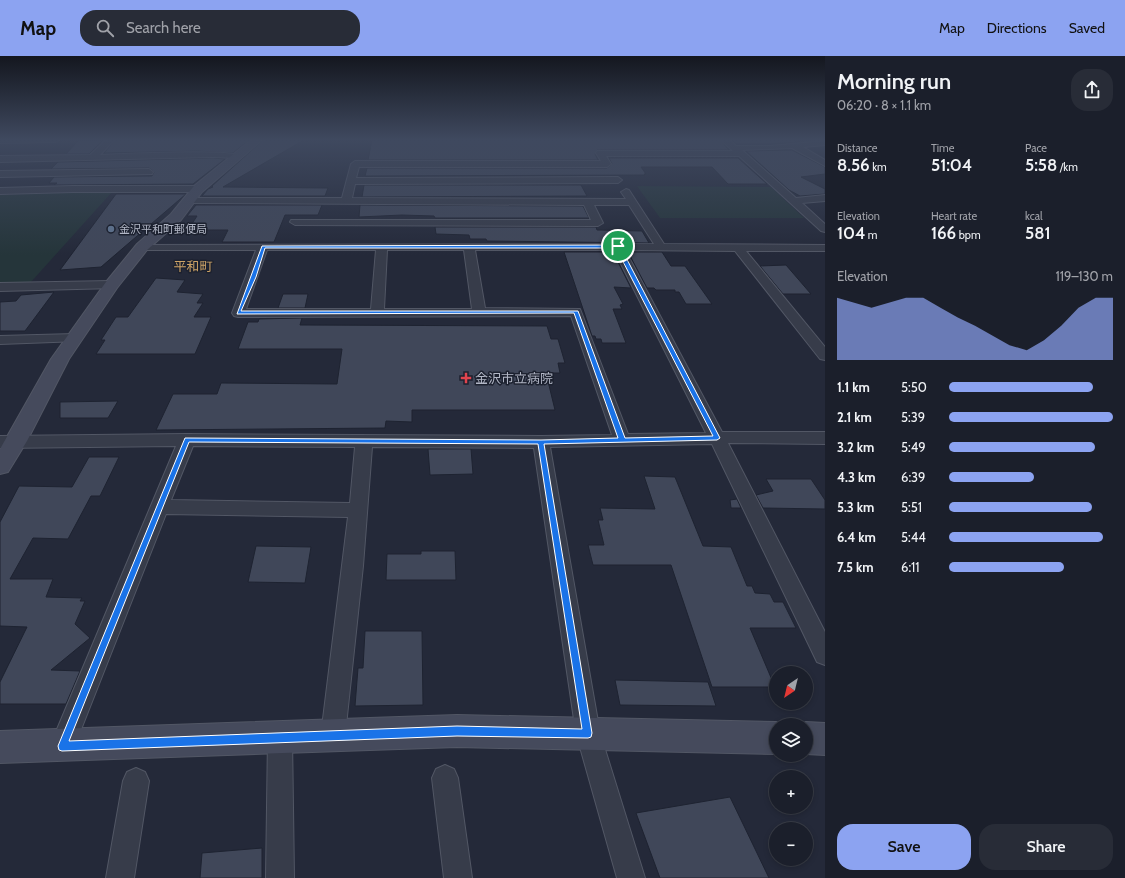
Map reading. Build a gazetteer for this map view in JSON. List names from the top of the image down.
{
  "districts": ["平和町"],
  "places": {
    "other": ["金沢平和町郵便局"],
    "health": ["金沢市立病院"]
  },
  "north": "bottom left",
  "page": {
    "header": "Map",
    "search": "Search here",
    "nav": ["Map", "Directions", "Saved"],
    "heading": ["Morning run", "06:20 · 8 × 1.1 km"],
    "stats": [
      ["Distance", "8.56 km"],
      ["Time", "51:04"],
      ["Pace", "5:58 /km"],
      ["Elevation", "104 m"],
      ["Heart rate", "166 bpm"],
      ["kcal", "581"]
    ],
    "chart": ["Elevation", "119–130 m"],
    "list": [
      {
        "name": "1.1 km",
        "note": "5:50"
      },
      {
        "name": "2.1 km",
        "note": "5:39"
      },
      {
        "name": "3.2 km",
        "note": "5:49"
      },
      {
        "name": "4.3 km",
        "note": "6:39"
      },
      {
        "name": "5.3 km",
        "note": "5:51"
      },
      {
        "name": "6.4 km",
        "note": "5:44"
      },
      {
        "name": "7.5 km",
        "note": "6:11"
      }
    ],
    "map_buttons": ["+", "−"],
    "buttons": ["Save", "Share"]
  }
}
